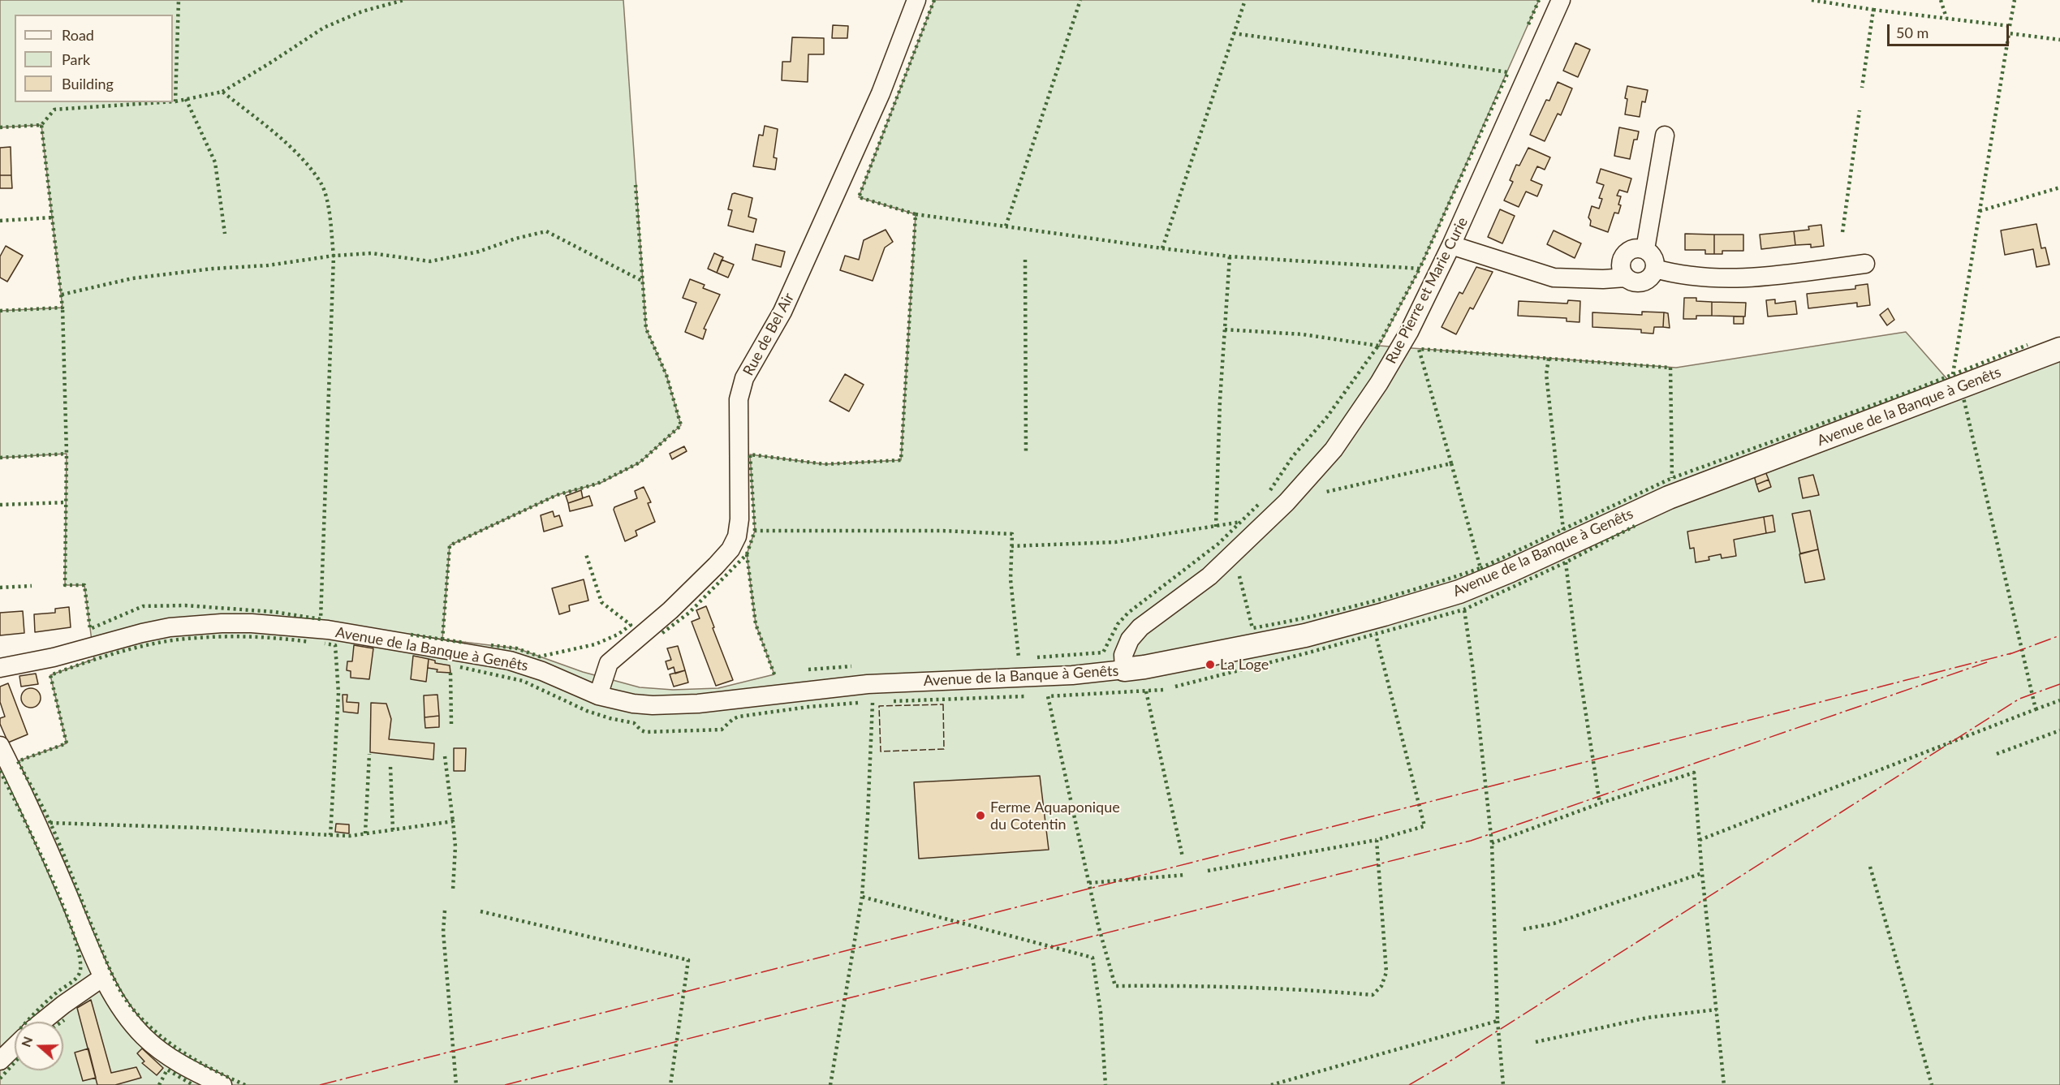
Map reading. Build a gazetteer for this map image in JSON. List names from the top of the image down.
{
  "streets": {
    "main road": ["Avenue de la Banque à Genêts"],
    "street": ["Rue Pierre et Marie Curie", "Rue de Bel Air"]
  },
  "crossings": [
    ["Rue Pierre et Marie Curie", "Avenue de la Banque à Genêts"],
    ["Rue de Bel Air", "Avenue de la Banque à Genêts"]
  ],
  "places": ["La Loge", "Ferme Aquaponique du Cotentin"],
  "legend": ["Road", "Park", "Building"],
  "scale_bar": "50 m",
  "north": "left"
}
